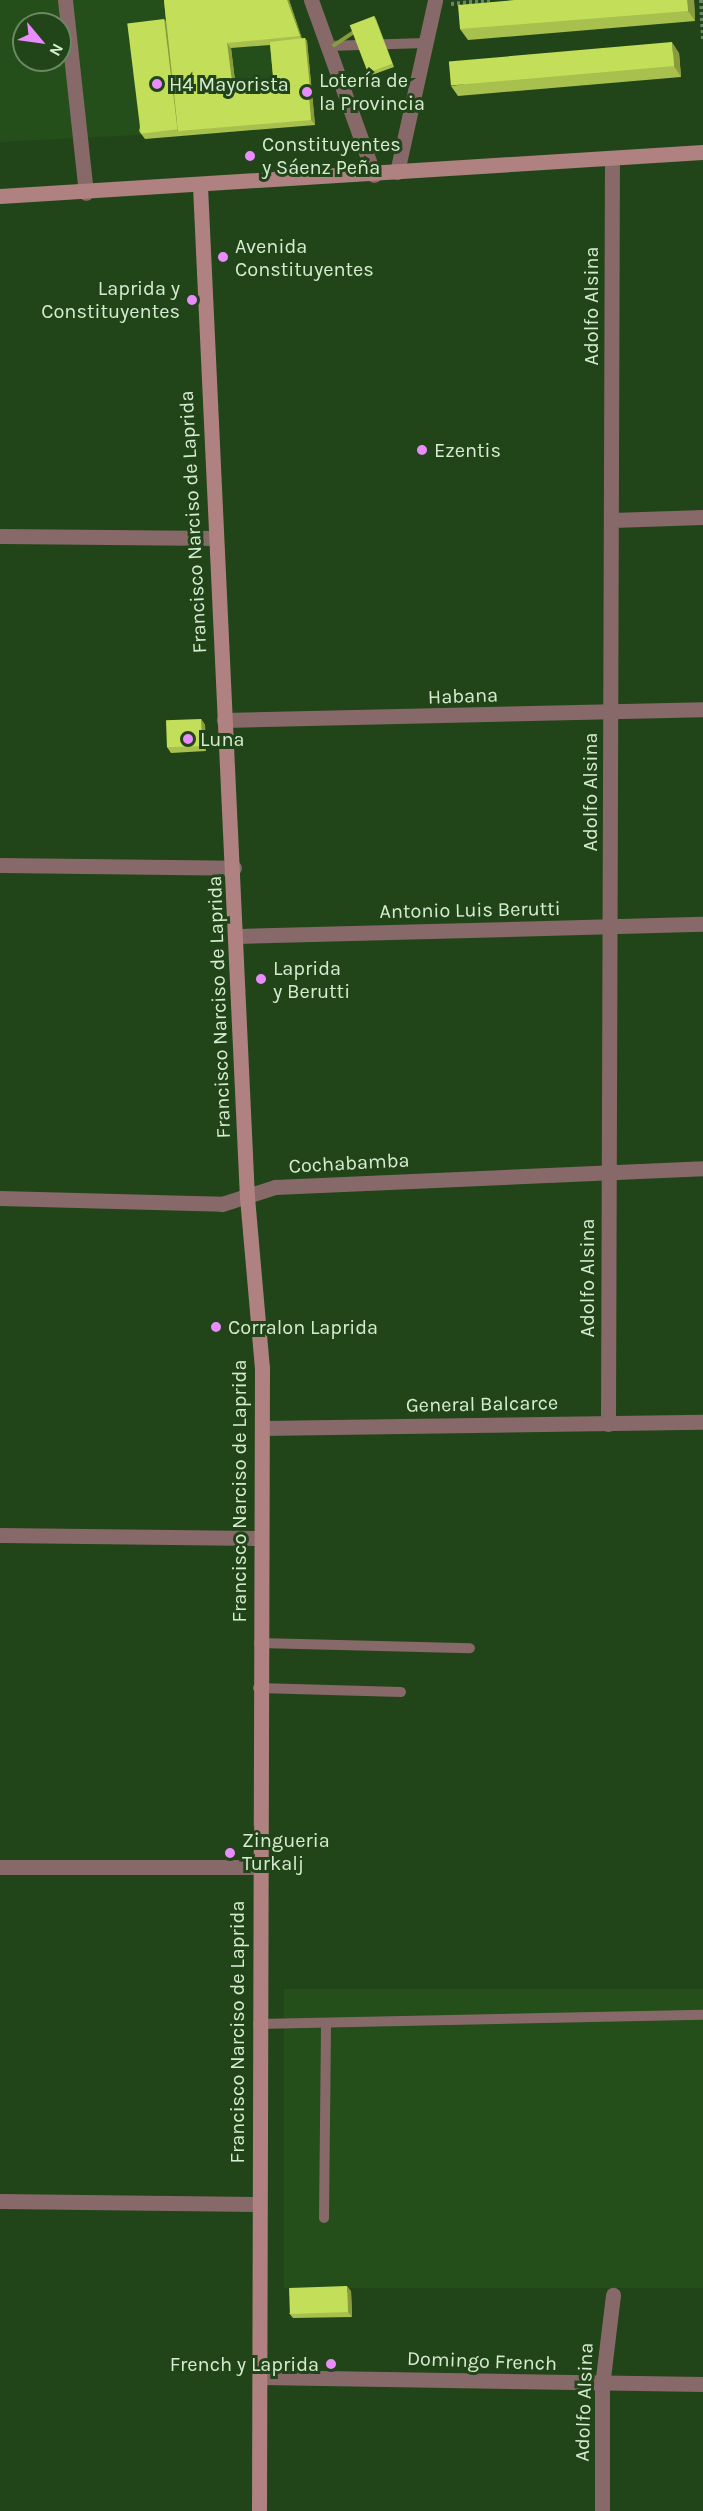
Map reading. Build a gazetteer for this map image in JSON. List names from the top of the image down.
{
  "streets": {
    "main road": ["Francisco Narciso de Laprida"],
    "street": [
      "Adolfo Alsina",
      "Habana",
      "Antonio Luis Berutti",
      "Cochabamba",
      "General Balcarce",
      "Domingo French"
    ]
  },
  "crossings": [
    ["Adolfo Alsina", "Habana"],
    ["Adolfo Alsina", "Antonio Luis Berutti"],
    ["Adolfo Alsina", "Cochabamba"],
    ["Adolfo Alsina", "General Balcarce"],
    ["Adolfo Alsina", "Domingo French"],
    ["Francisco Narciso de Laprida", "Habana"],
    ["Francisco Narciso de Laprida", "Antonio Luis Berutti"],
    ["Francisco Narciso de Laprida", "Cochabamba"],
    ["Francisco Narciso de Laprida", "General Balcarce"],
    ["Francisco Narciso de Laprida", "Domingo French"]
  ],
  "places": [
    "H4 Mayorista",
    "Lotería de la Provincia",
    "Constituyentes y Sáenz Peña",
    "Avenida Constituyentes",
    "Laprida y Constituyentes",
    "Ezentis",
    "Luna",
    "Laprida y Berutti",
    "Corralon Laprida",
    "Zingueria Turkalj",
    "French y Laprida"
  ],
  "north": "bottom right"
}
